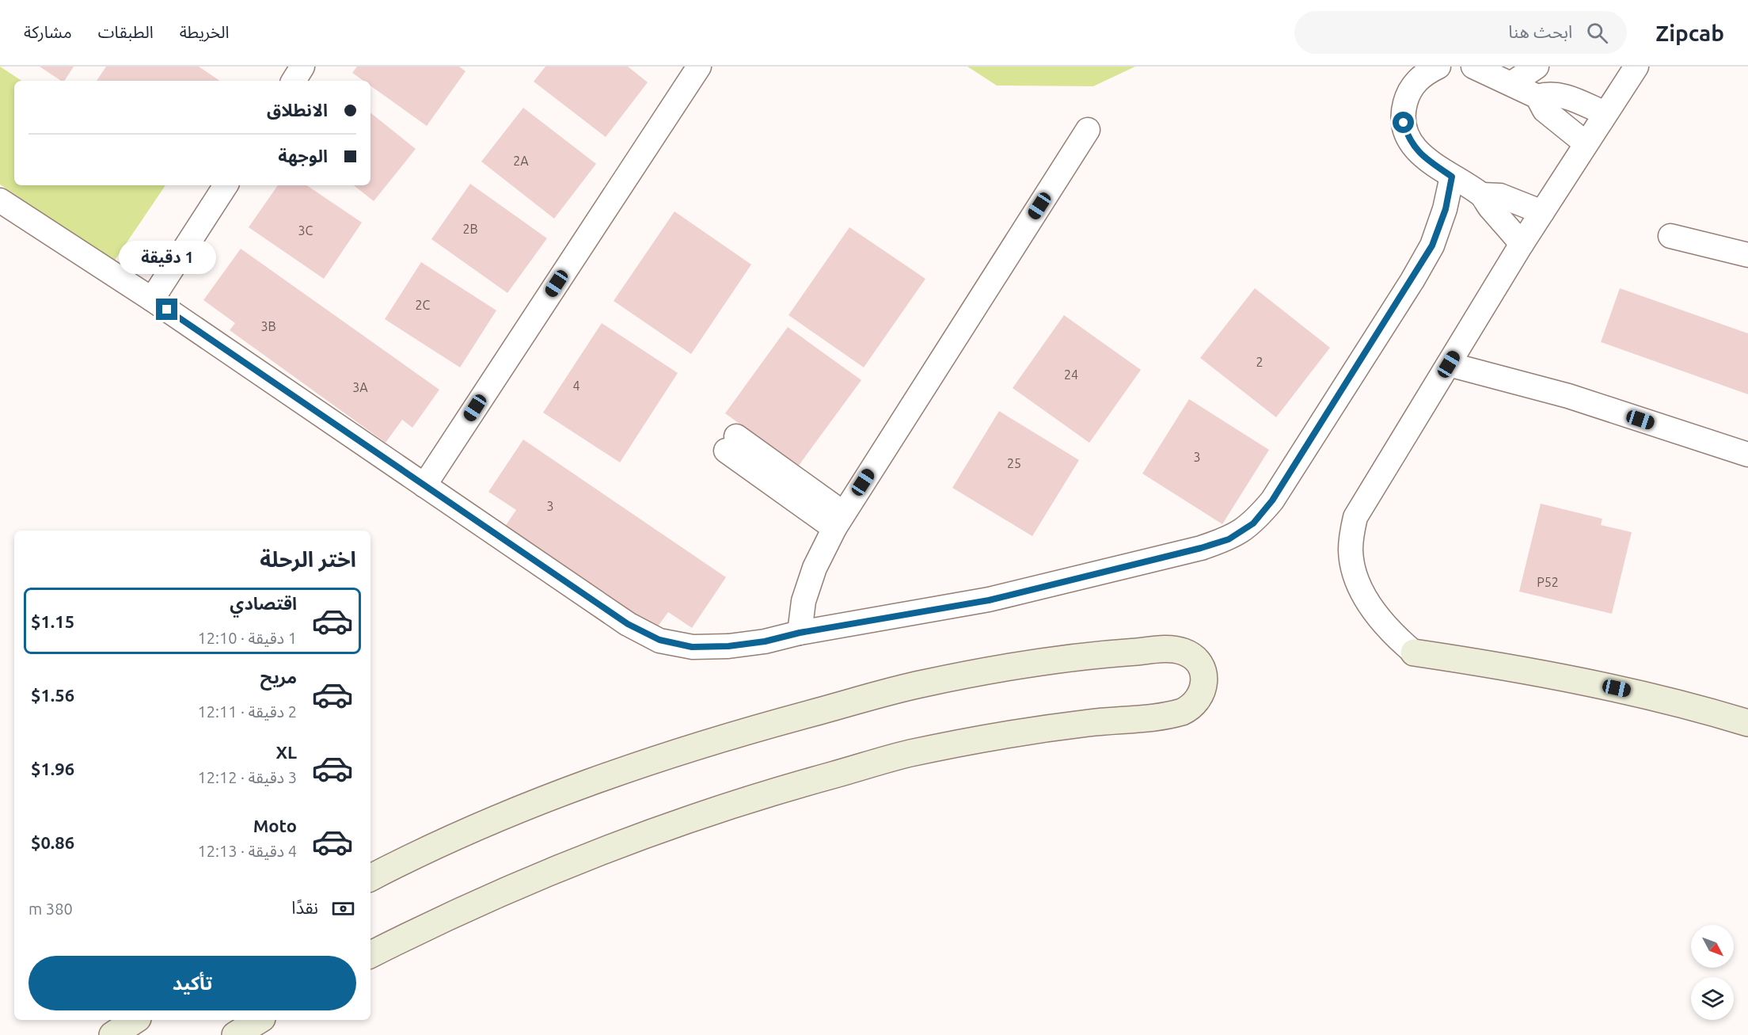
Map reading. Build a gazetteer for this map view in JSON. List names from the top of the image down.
{
  "house_numbers": [
    "2A",
    "2B",
    "3C",
    "2C",
    "3B",
    "2",
    "24",
    "4",
    "3A",
    "3",
    "25",
    "3",
    "P52"
  ],
  "north": "bottom right",
  "page": {
    "header": "Zipcab",
    "search": "ابحث هنا",
    "nav": ["الخريطة", "الطبقات", "مشاركة"],
    "banner": ["الانطلاق", "الوجهة"],
    "bubble": "1 دقيقة",
    "heading": "اختر الرحلة",
    "list": [
      {
        "name": "اقتصادي",
        "note": "1 دقيقة · 12:10",
        "value": "$1.15"
      },
      {
        "name": "مريح",
        "note": "2 دقيقة · 12:11",
        "value": "$1.56"
      },
      {
        "name": "XL",
        "note": "3 دقيقة · 12:12",
        "value": "$1.96"
      },
      {
        "name": "Moto",
        "note": "4 دقيقة · 12:13",
        "value": "$0.86"
      }
    ],
    "pay": ["نقدًا", "380 m"],
    "buttons": "تأكيد"
  }
}
